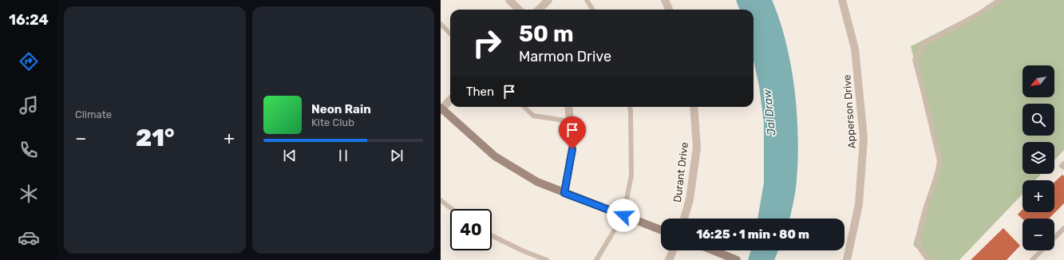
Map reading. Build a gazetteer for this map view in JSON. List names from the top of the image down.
{
  "streets": {
    "street": ["Apperson Drive", "Durant Drive"]
  },
  "water": ["Jal Draw"],
  "north": "bottom left",
  "page": {
    "tabs": "16:24",
    "tile": "Climate",
    "turn": ["50 m", "Marmon Drive"],
    "map_buttons": ["+", "−"],
    "then": "Then",
    "song": ["Neon Rain", "Kite Club"],
    "heat": ["−", "21°", "+"],
    "limit": "40",
    "trip": "16:25 · 1 min · 80 m"
  }
}
